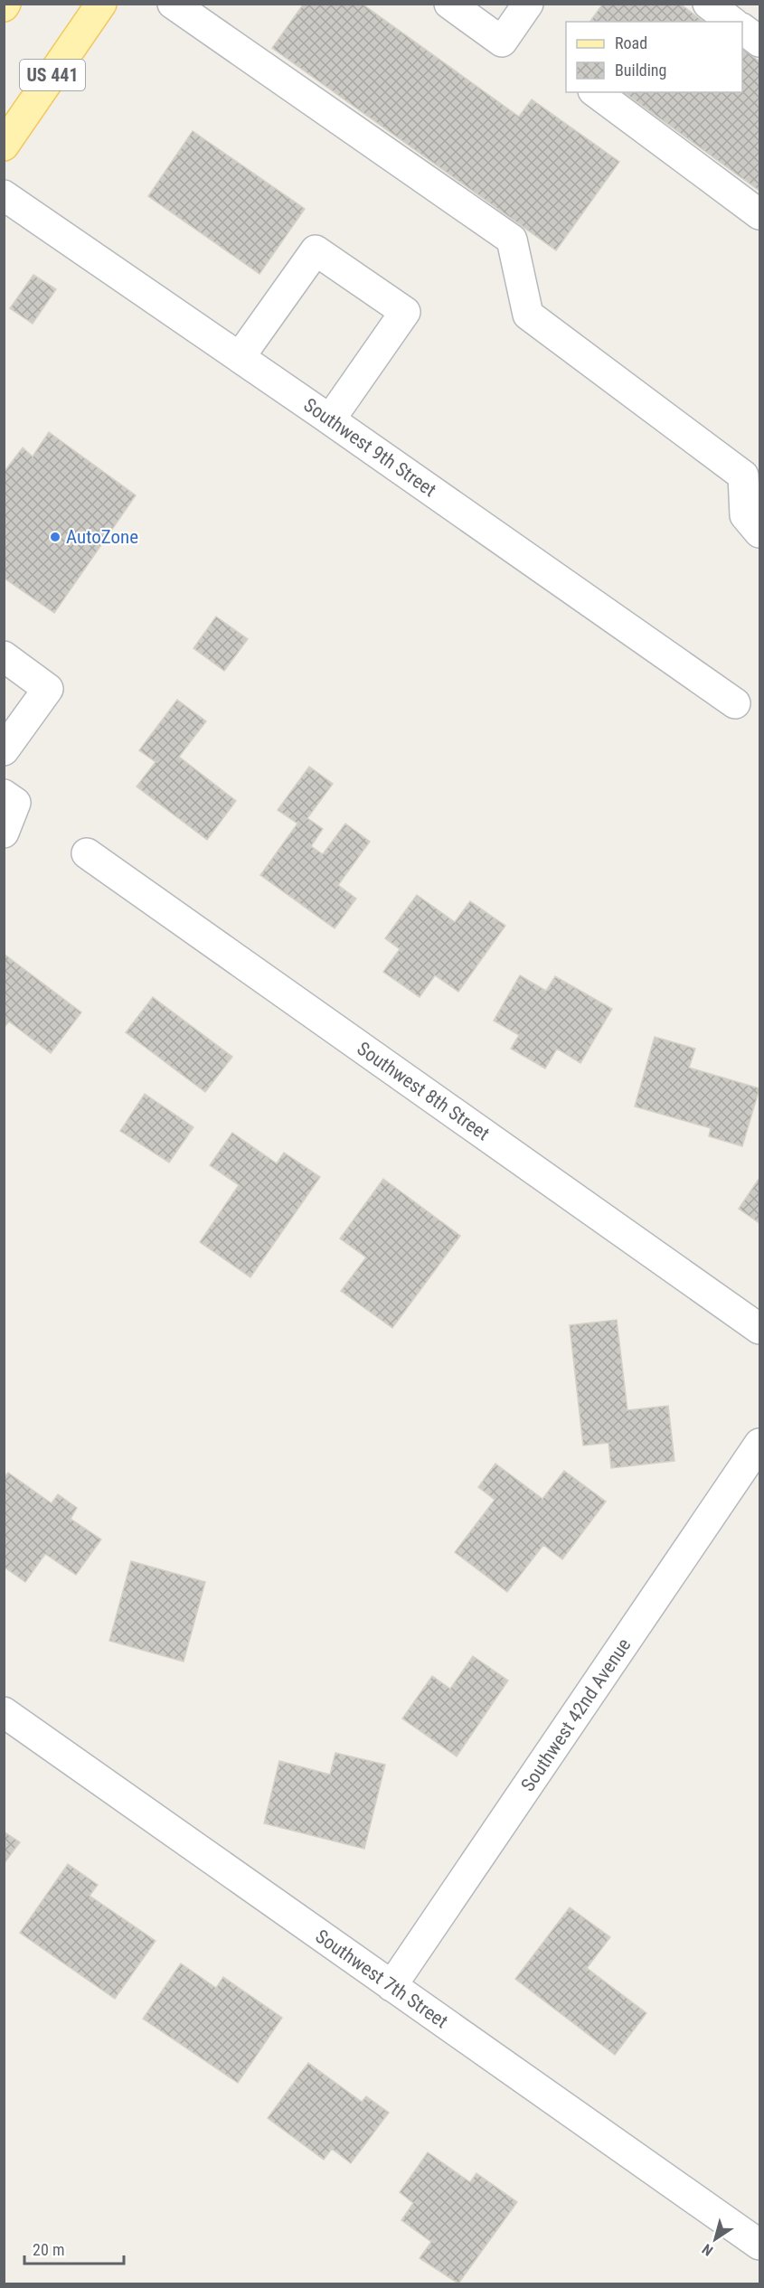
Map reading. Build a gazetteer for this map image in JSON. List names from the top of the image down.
{
  "streets": {
    "main road": ["US 441"],
    "street": [
      "Southwest 9th Street",
      "Southwest 8th Street",
      "Southwest 42nd Avenue",
      "Southwest 7th Street"
    ]
  },
  "crossings": [
    ["Southwest 42nd Avenue", "Southwest 7th Street"]
  ],
  "places": ["AutoZone"],
  "legend": ["Road", "Building"],
  "scale_bar": "20 m",
  "north": "bottom left"
}
